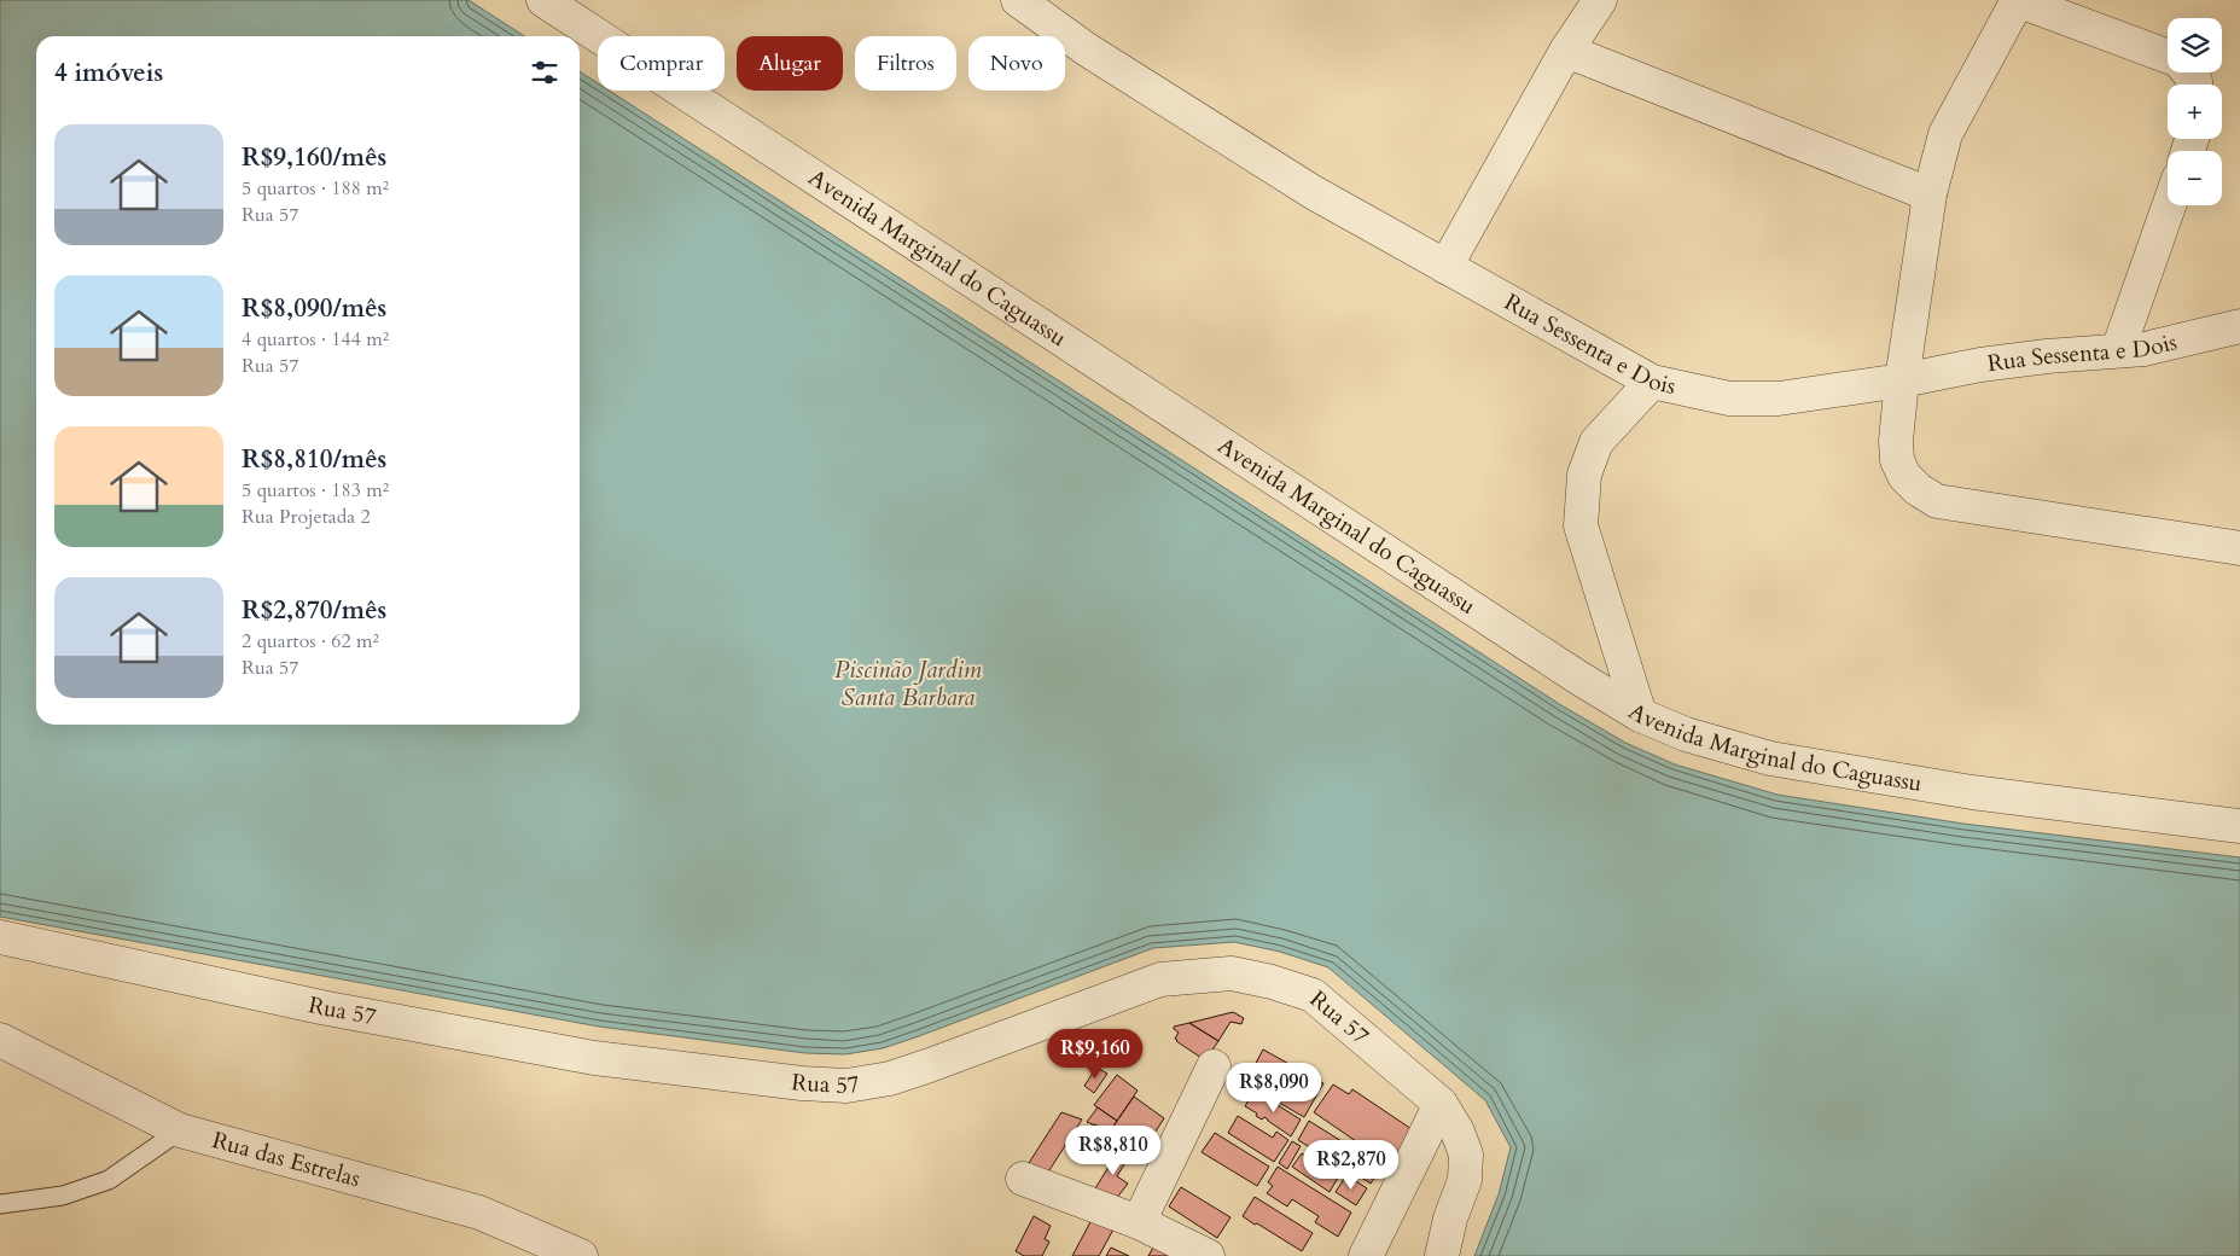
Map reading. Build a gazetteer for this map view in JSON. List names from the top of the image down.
{
  "streets": {
    "street": [
      "Avenida Marginal do Caguassu",
      "Rua Sessenta e Dois",
      "Rua 57",
      "Rua das Estrelas"
    ]
  },
  "water": ["Piscinão Jardim Santa Barbara"],
  "page": {
    "map_buttons": ["+", "−"],
    "chip": [
      "Comprar",
      "Alugar",
      "Filtros",
      "Novo"
    ],
    "heading": "4 imóveis",
    "list": [
      {
        "name": "R$9,160/mês",
        "note": "5 quartos · 188 m² · Rua 57"
      },
      {
        "name": "R$8,090/mês",
        "note": "4 quartos · 144 m² · Rua 57"
      },
      {
        "name": "R$8,810/mês",
        "note": "5 quartos · 183 m² · Rua Projetada 2"
      },
      {
        "name": "R$2,870/mês",
        "note": "2 quartos · 62 m² · Rua 57"
      }
    ],
    "price": [
      "R$9,160",
      "R$8,090",
      "R$8,810",
      "R$2,870"
    ]
  }
}
